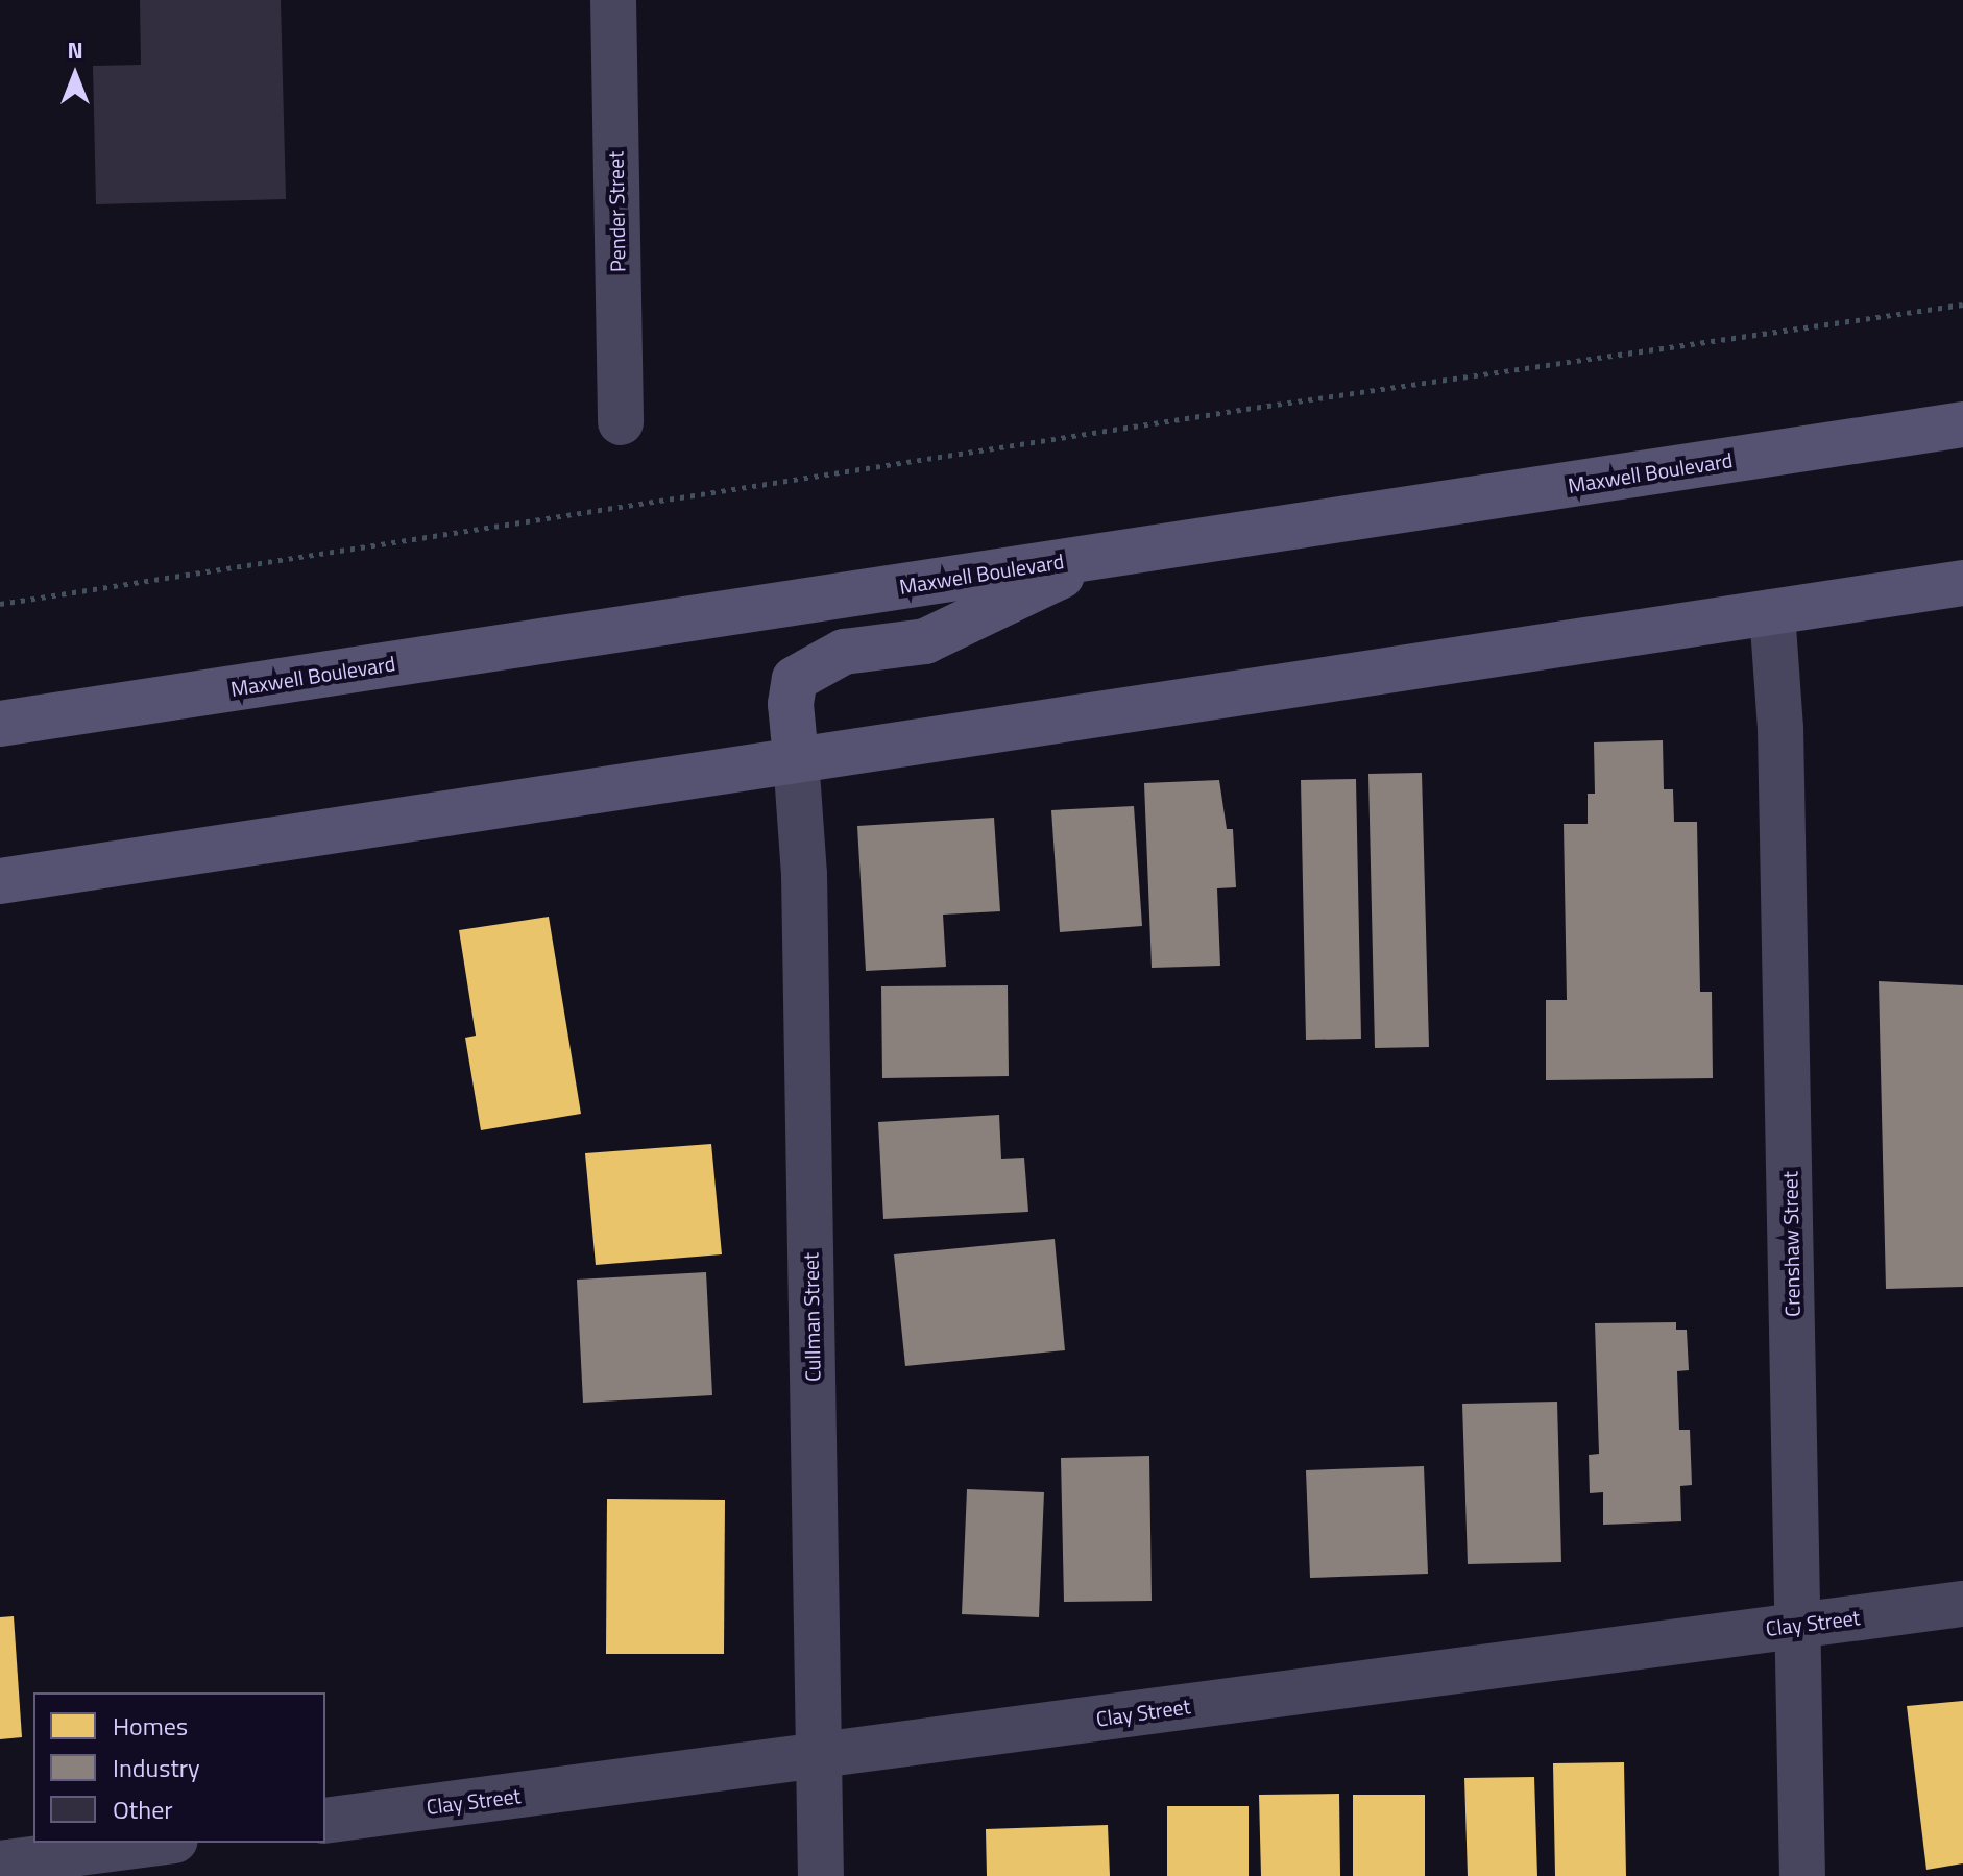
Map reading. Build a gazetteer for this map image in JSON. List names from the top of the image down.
{
  "streets": {
    "main road": ["Maxwell Boulevard"],
    "street": [
      "Pender Street",
      "Crenshaw Street",
      "Cullman Street",
      "Clay Street"
    ]
  },
  "crossings": [
    ["Crenshaw Street", "Clay Street"],
    ["Cullman Street", "Clay Street"]
  ],
  "legend": ["Homes", "Industry", "Other"],
  "north": "top"
}
